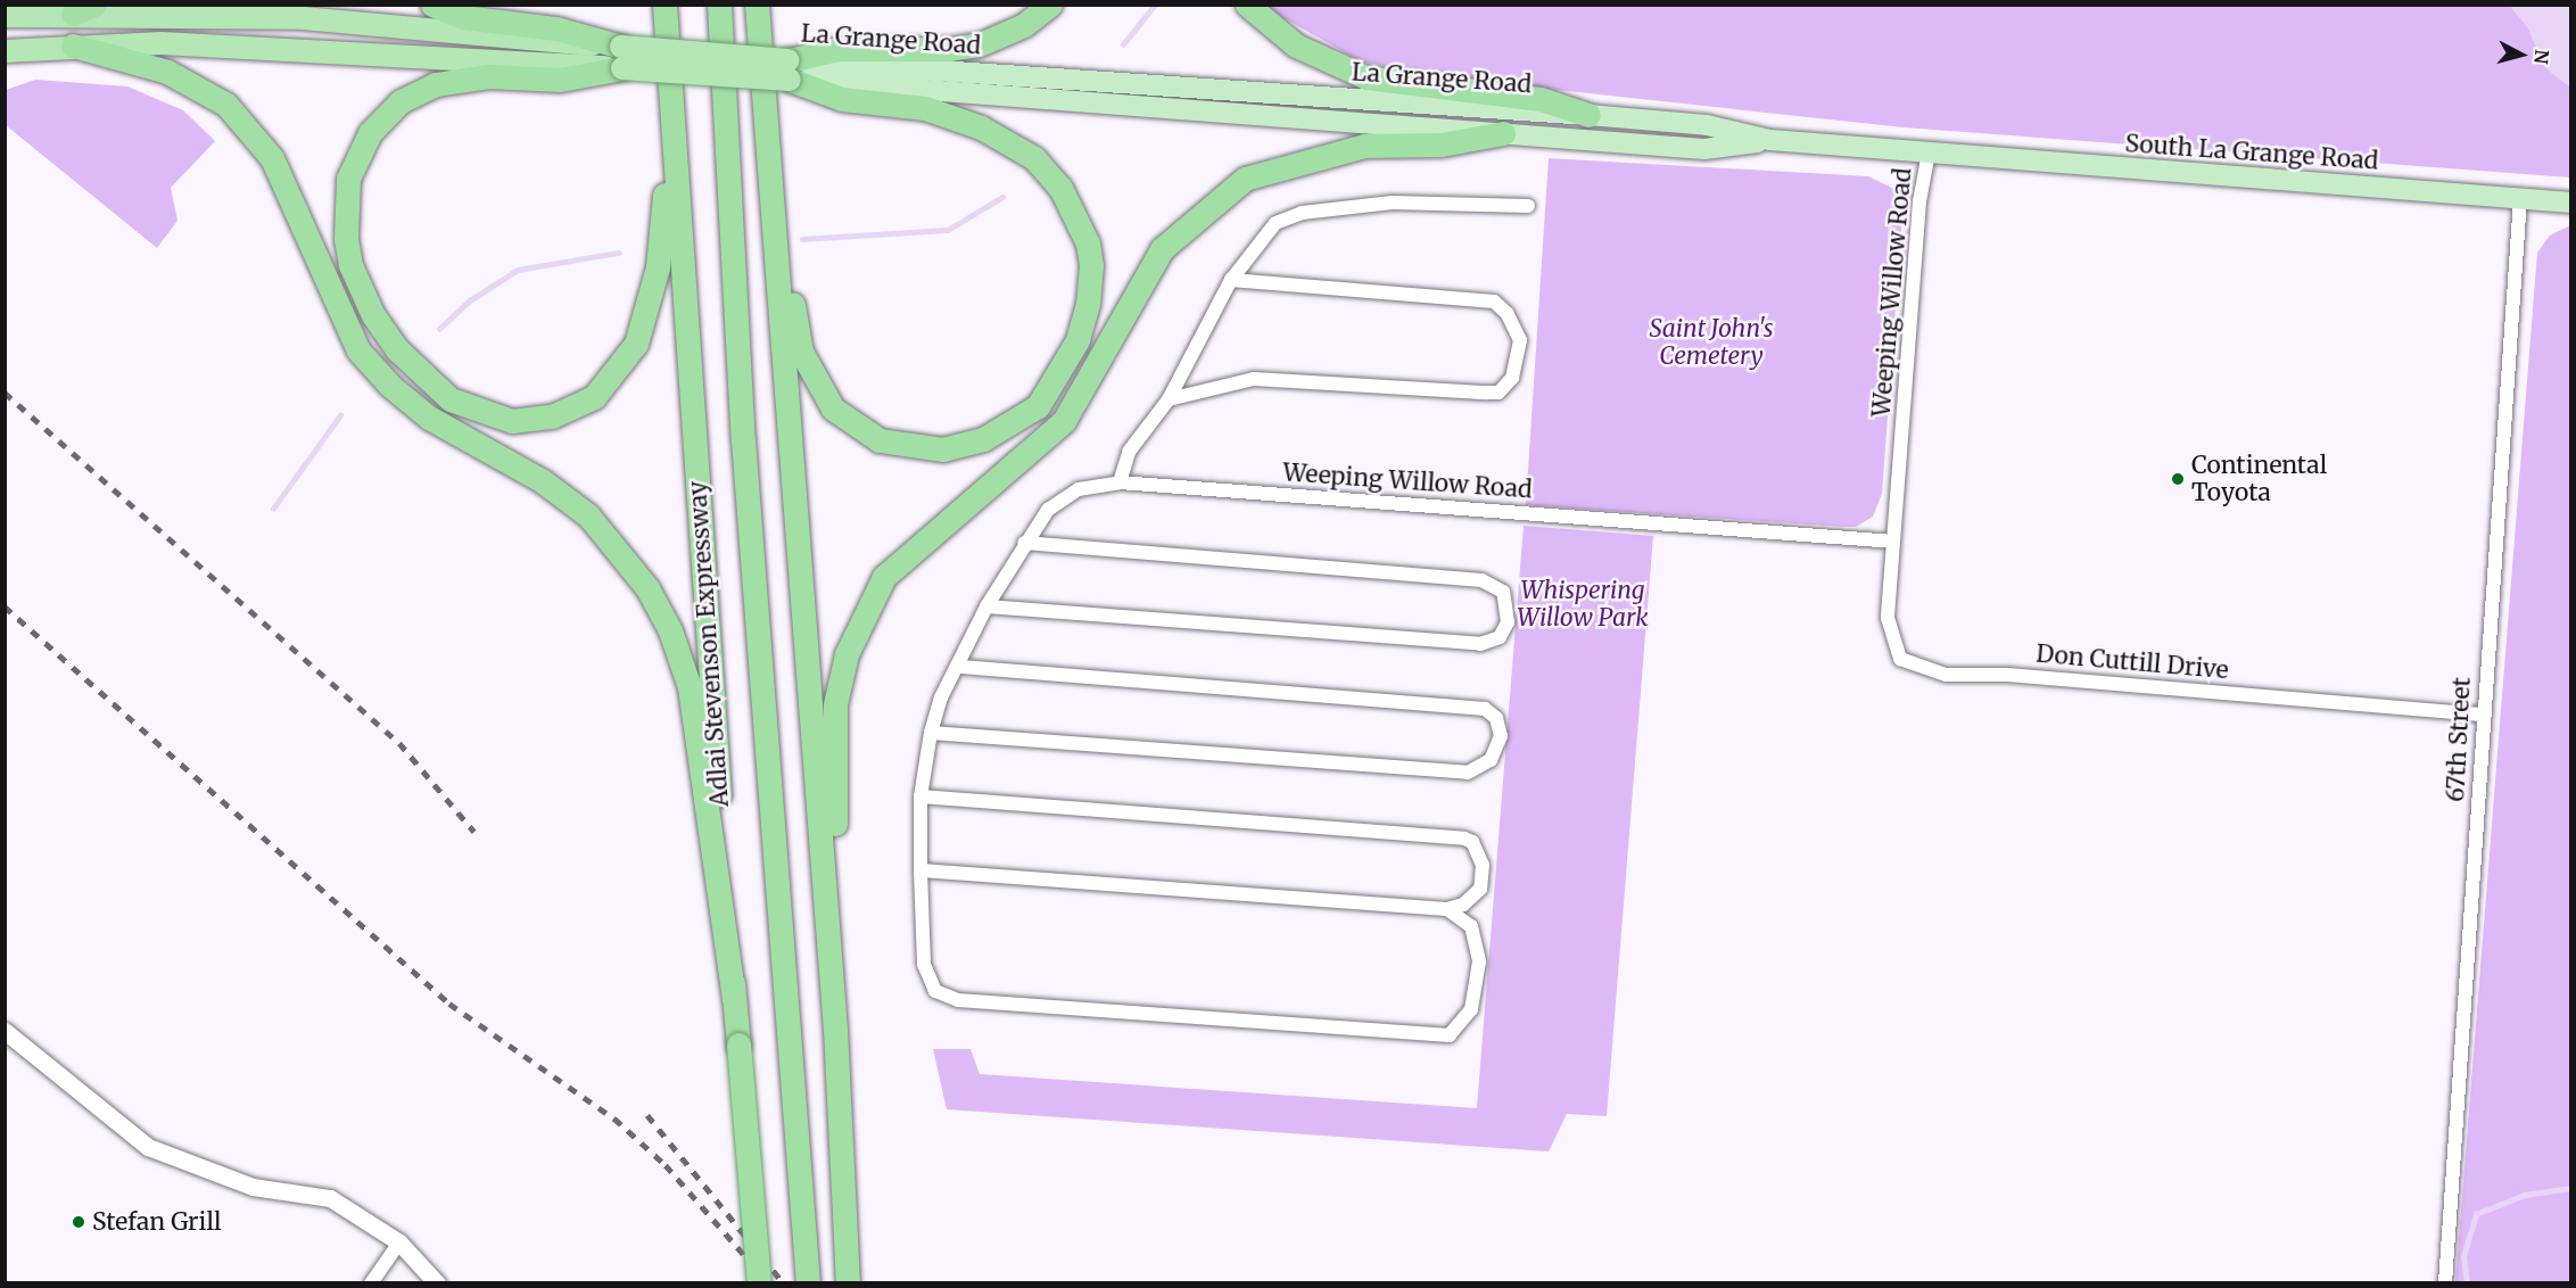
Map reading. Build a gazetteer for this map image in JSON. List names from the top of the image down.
{
  "streets": {
    "highway": ["La Grange Road", "Adlai Stevenson Expressway"],
    "main road": ["South La Grange Road"],
    "street": ["Weeping Willow Road", "Don Cuttill Drive", "67th Street"]
  },
  "crossings": [
    ["La Grange Road", "South La Grange Road"],
    ["La Grange Road", "Weeping Willow Road"],
    ["South La Grange Road", "Weeping Willow Road"],
    ["South La Grange Road", "67th Street"],
    ["Weeping Willow Road", "Don Cuttill Drive"],
    ["Don Cuttill Drive", "67th Street"]
  ],
  "parks": ["Saint John's Cemetery", "Whispering Willow Park"],
  "places": ["Continental Toyota", "Stefan Grill"],
  "north": "right"
}
